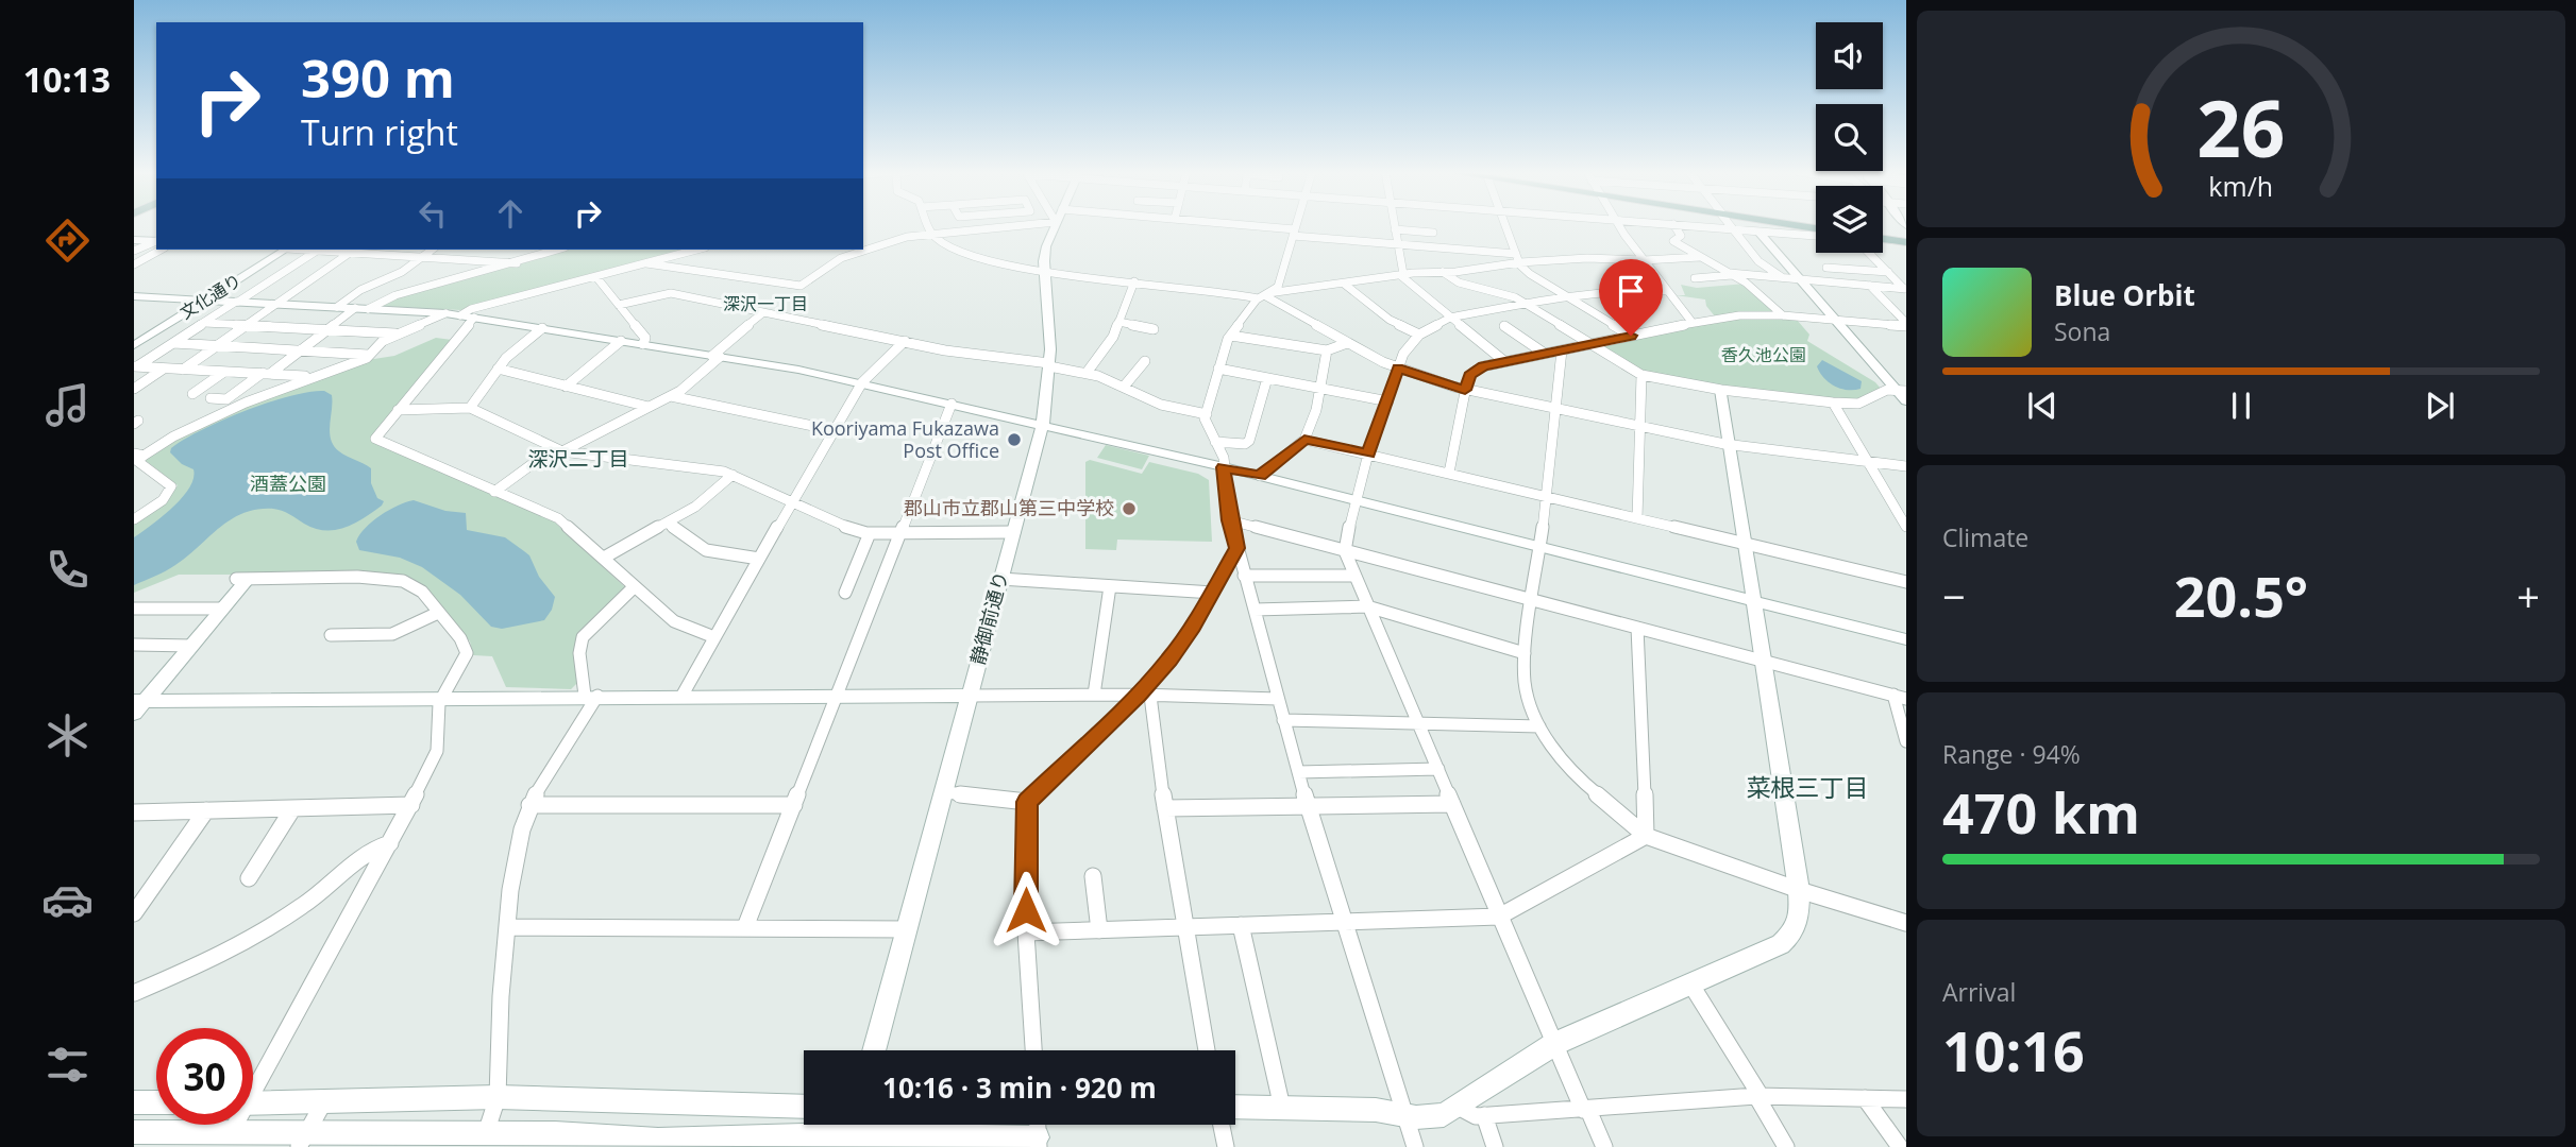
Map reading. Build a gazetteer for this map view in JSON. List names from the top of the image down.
{
  "streets": {
    "street": ["文化通り", "静御前通り"]
  },
  "districts": ["深沢一丁目", "深沢二丁目", "菜根三丁目"],
  "parks": ["香久池公園", "酒蓋公園"],
  "places": ["Kooriyama Fukazawa Post Office", "郡山市立郡山第三中学校"],
  "page": {
    "tabs": "10:13",
    "turn": ["390 m", "Turn right"],
    "song": ["Blue Orbit", "Sona"],
    "tile": [
      "Climate",
      ["Range · 94%", "470 km"],
      ["Arrival", "10:16"]
    ],
    "heat": ["−", "20.5°", "+"],
    "limit": "30",
    "trip": "10:16 · 3 min · 920 m",
    "gauge": ["26", "km/h"]
  }
}
